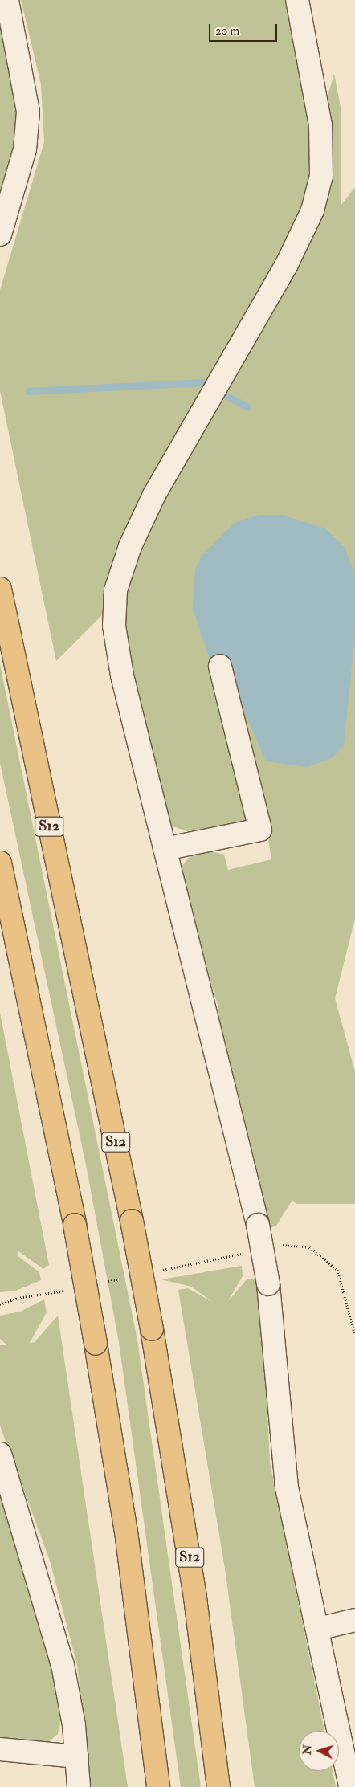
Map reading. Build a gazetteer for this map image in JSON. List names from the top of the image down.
{
  "streets": {
    "highway": ["S12"]
  },
  "scale_bar": "20 m",
  "north": "left"
}
